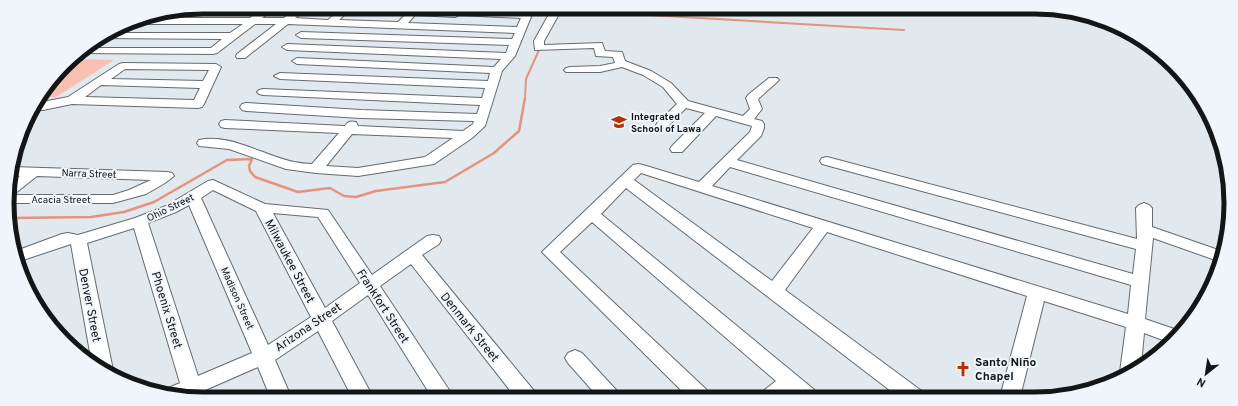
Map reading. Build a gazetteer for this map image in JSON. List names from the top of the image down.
{
  "streets": {
    "street": [
      "Narra Street",
      "Acacia Street",
      "Ohio Street",
      "Milwaukee Street",
      "Madison Street",
      "Denver Street",
      "Frankfort Street",
      "Phoenix Street",
      "Arizona Street",
      "Denmark Street"
    ]
  },
  "crossings": [
    ["Narra Street", "Acacia Street"],
    ["Ohio Street", "Milwaukee Street"],
    ["Ohio Street", "Madison Street"],
    ["Ohio Street", "Denver Street"],
    ["Ohio Street", "Frankfort Street"],
    ["Ohio Street", "Phoenix Street"],
    ["Milwaukee Street", "Arizona Street"],
    ["Madison Street", "Arizona Street"],
    ["Frankfort Street", "Arizona Street"],
    ["Arizona Street", "Denmark Street"]
  ],
  "places": {
    "school or university": ["Integrated School of Lawa"],
    "church": ["Santo Niño Chapel"]
  },
  "north": "bottom left"
}
